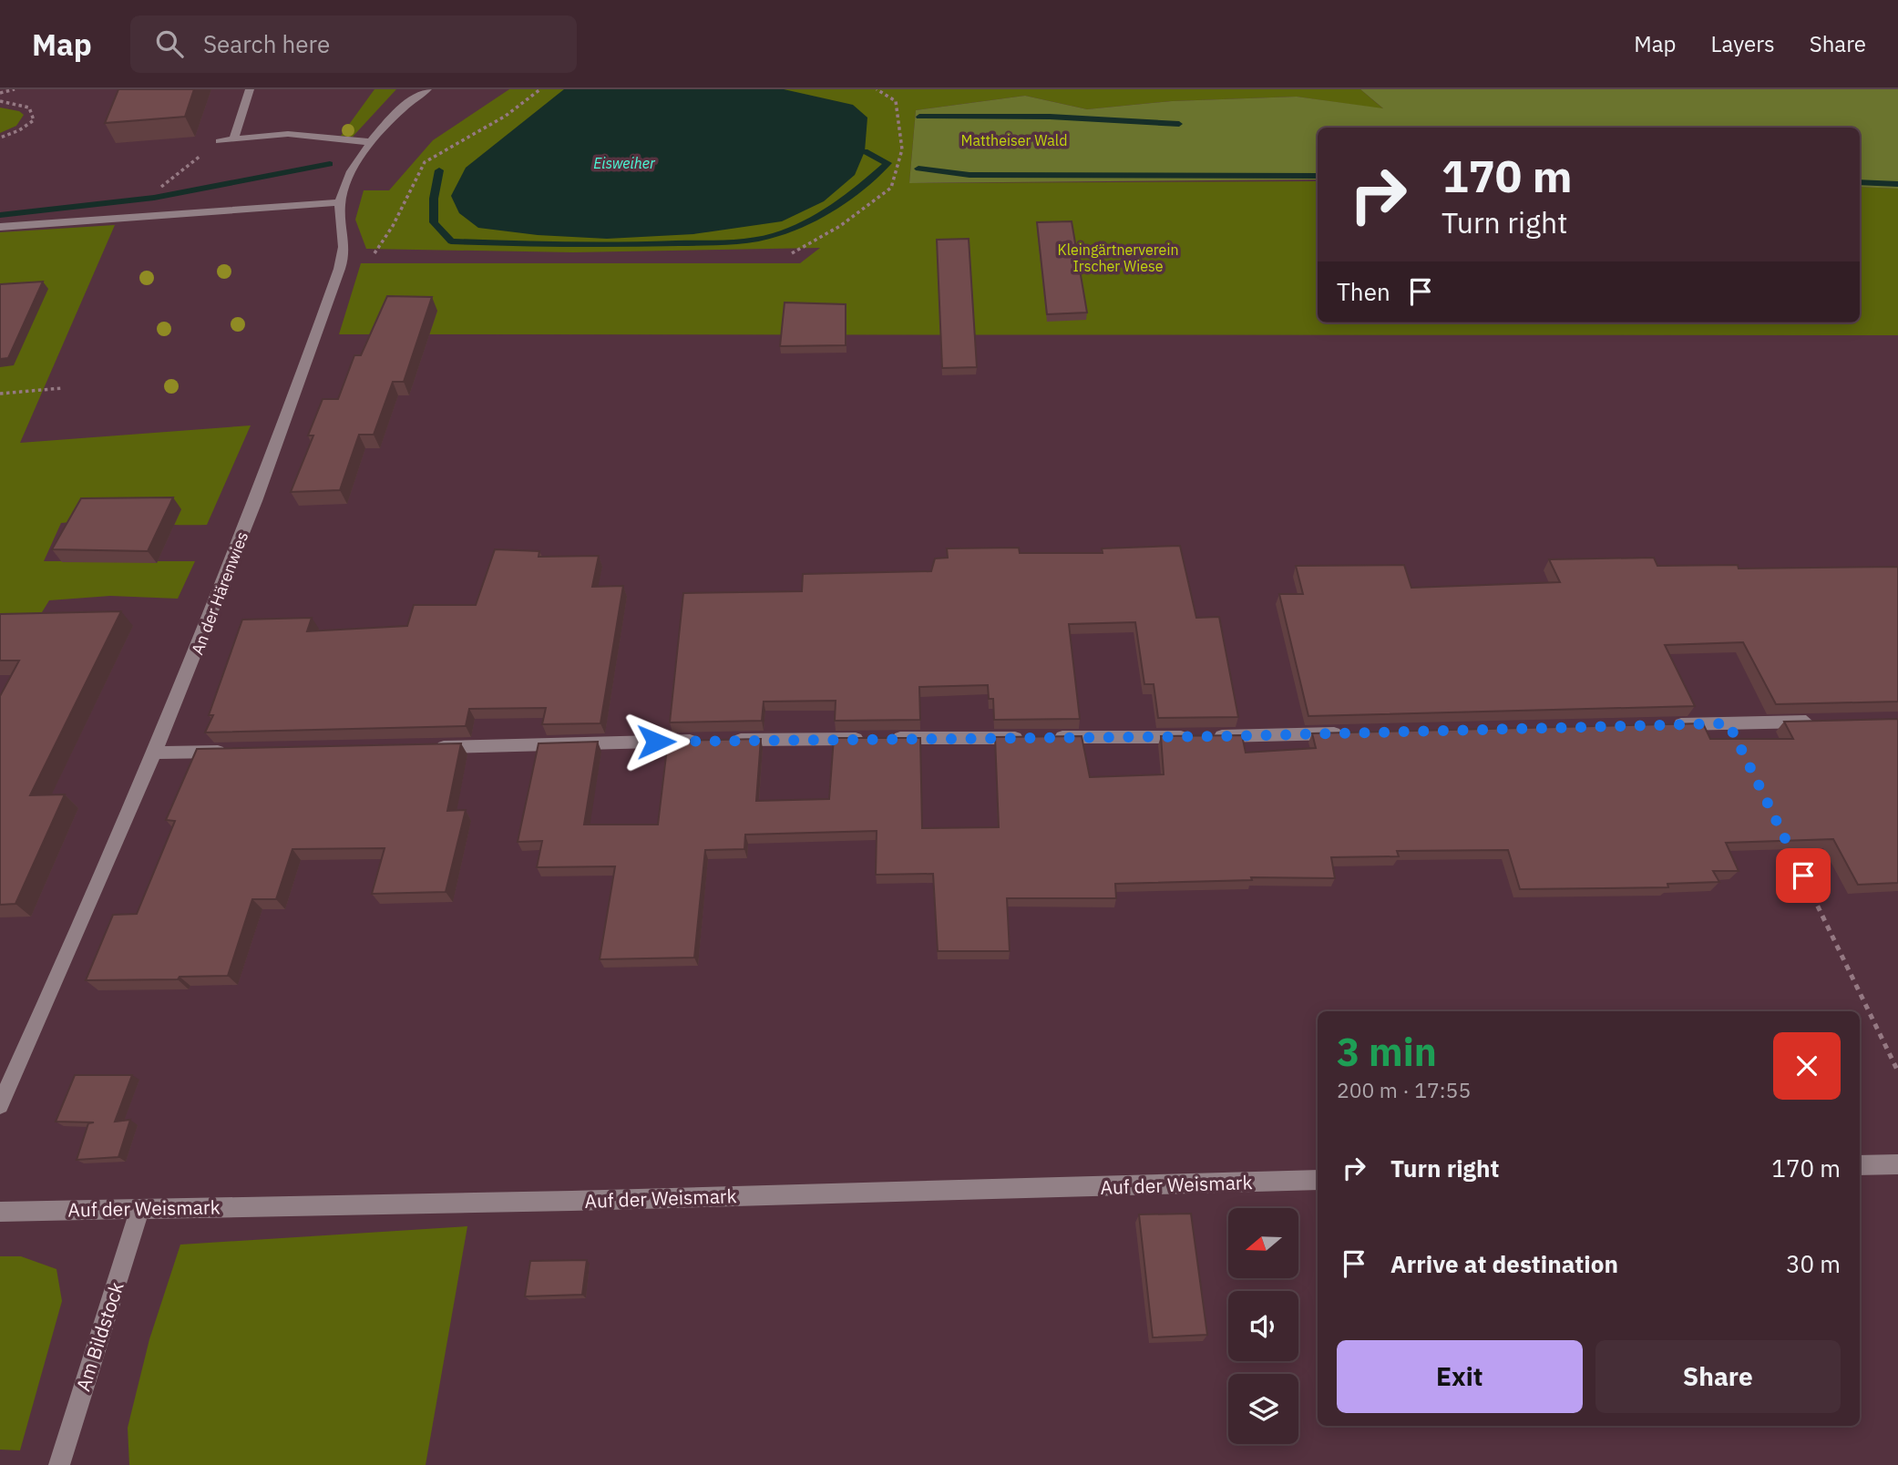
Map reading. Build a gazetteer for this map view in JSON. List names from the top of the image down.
{
  "streets": {
    "street": ["An der Härenwies", "Auf der Weismark", "Am Bildstock"]
  },
  "crossings": [
    ["Auf der Weismark", "Am Bildstock"]
  ],
  "water": ["Eisweiher"],
  "parks": ["Mattheiser Wald", "Kleingärtnerverein Irscher Wiese"],
  "north": "left",
  "page": {
    "header": "Map",
    "search": "Search here",
    "nav": ["Map", "Layers", "Share"],
    "turn": ["170 m", "Turn right"],
    "then": "Then",
    "heading": ["3 min", "200 m · 17:55"],
    "list": [
      {
        "name": "Turn right",
        "value": "170 m"
      },
      {
        "name": "Arrive at destination",
        "value": "30 m"
      }
    ],
    "buttons": ["Exit", "Share"]
  }
}
